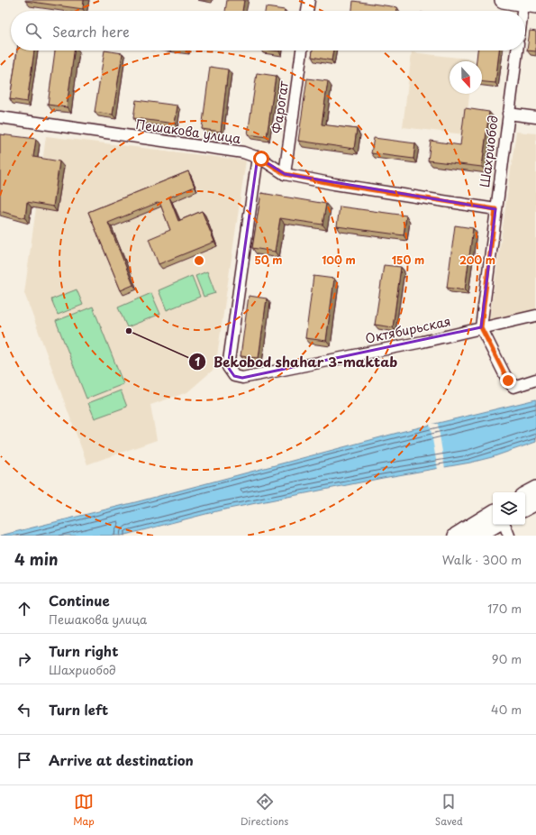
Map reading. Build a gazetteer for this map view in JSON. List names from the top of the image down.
{
  "streets": {
    "street": [
      "Фарогат",
      "Пешакова улица",
      "Шахриобод",
      "Октябирьская"
    ]
  },
  "crossings": [
    ["Фарогат", "Пешакова улица"],
    ["Пешакова улица", "Шахриобод"],
    ["Пешакова улица", "Октябирьская"],
    ["Шахриобод", "Октябирьская"]
  ],
  "places": ["Bekobod shahar 3-maktab"],
  "north": "bottom",
  "page": {
    "search": "Search here",
    "heading": ["4 min", "Walk · 300 m"],
    "list": [
      ["Continue", "Пешакова улица", "170 m"],
      ["Turn right", "Шахриобод", "90 m"],
      ["Turn left", "40 m"],
      "Arrive at destination"
    ],
    "nav": ["Map", "Directions", "Saved"]
  },
  "rings": [
    "50 m",
    "100 m",
    "150 m",
    "200 m"
  ]
}
